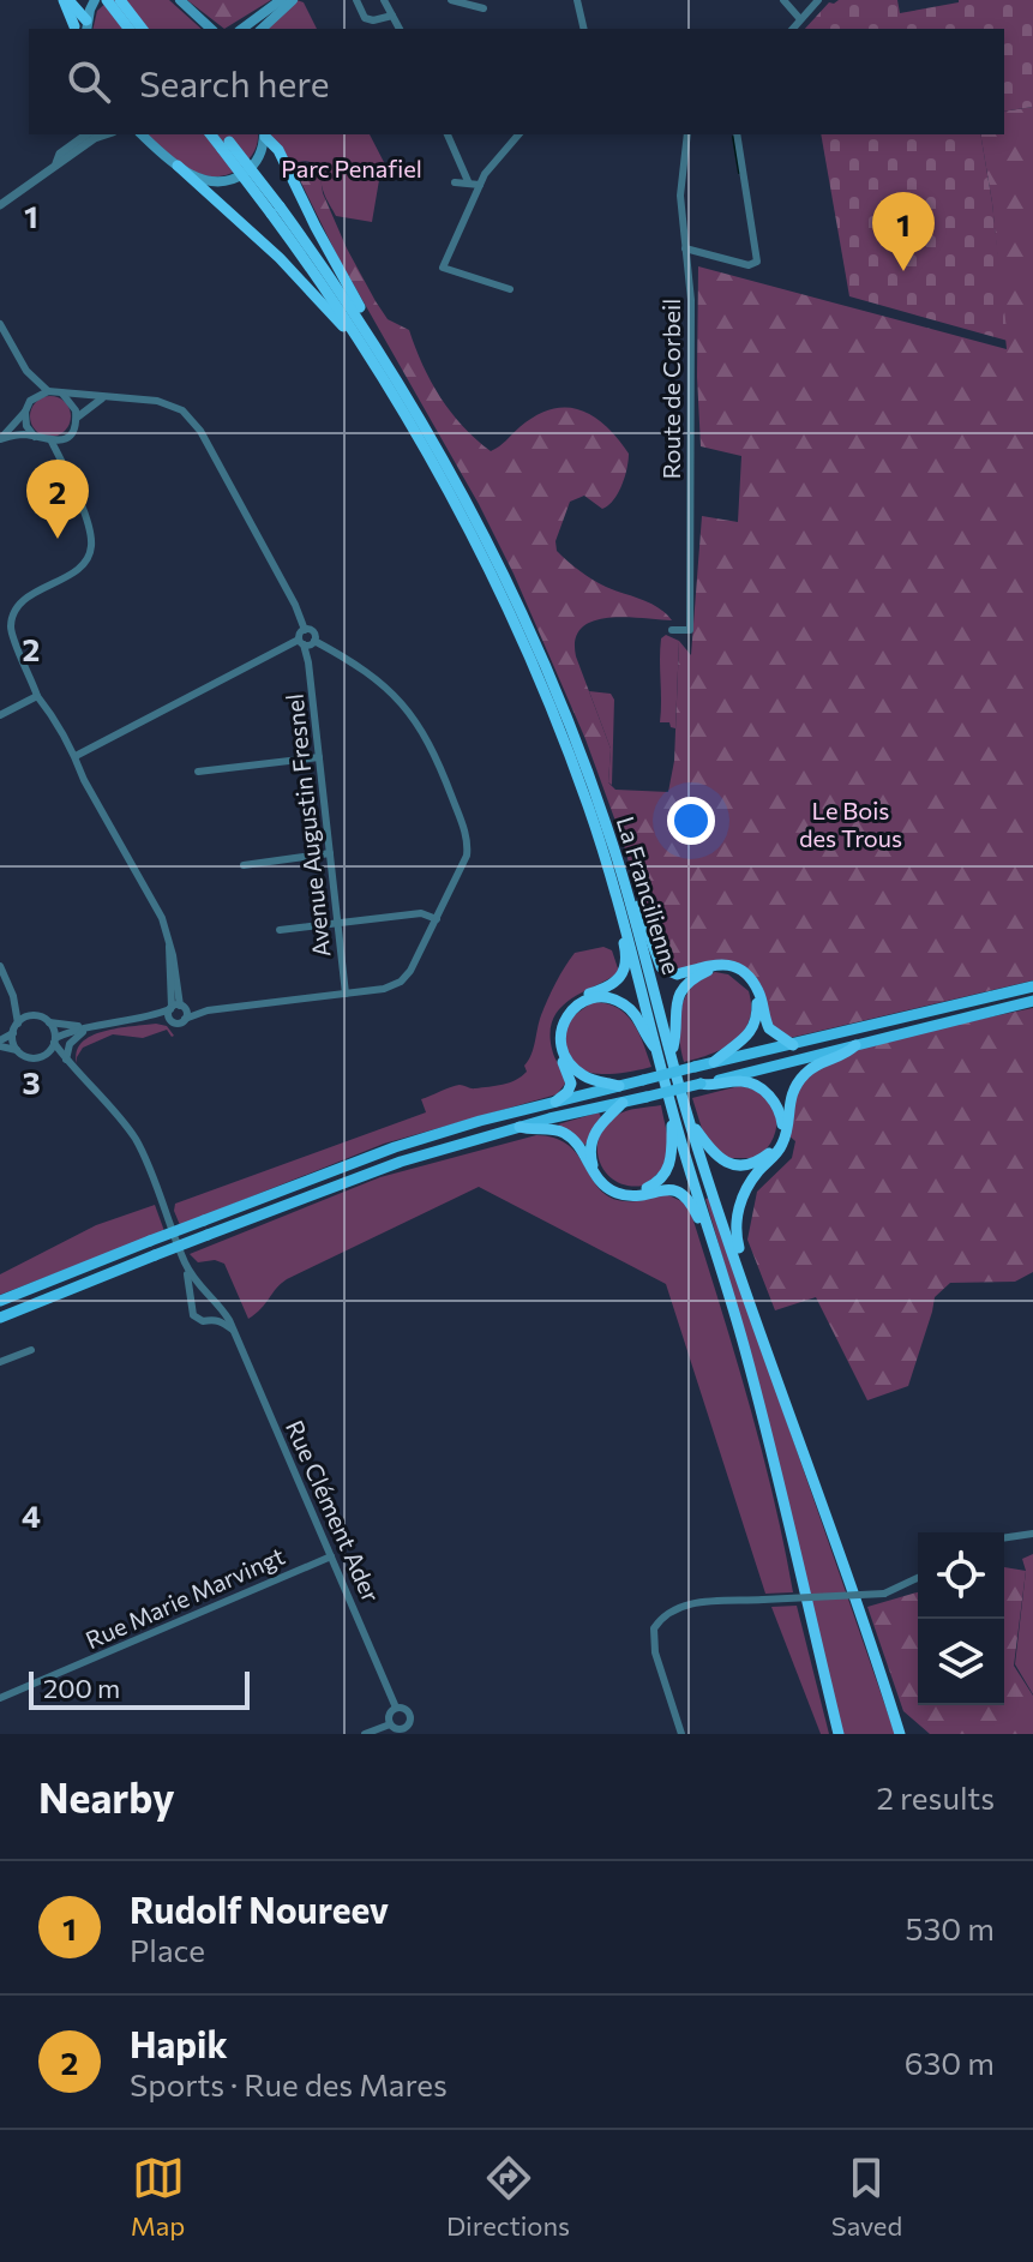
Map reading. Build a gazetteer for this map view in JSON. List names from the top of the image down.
{
  "streets": {
    "highway": ["La Francilienne"],
    "street": [
      "Route de Corbeil",
      "Avenue Augustin Fresnel",
      "Rue Clément Ader",
      "Rue Marie Marvingt"
    ]
  },
  "crossings": [
    ["Rue Clément Ader", "Rue Marie Marvingt"]
  ],
  "parks": ["Parc Penafiel", "Le Bois des Trous"],
  "scale_bar": "200 m",
  "page": {
    "search": "Search here",
    "pins": ["1", "2"],
    "scale": "200 m",
    "heading": ["Nearby", "2 results"],
    "list": [
      {
        "mark": "1",
        "name": "Rudolf Noureev",
        "note": "Place",
        "value": "530 m"
      },
      {
        "mark": "2",
        "name": "Hapik",
        "note": "Sports · Rue des Mares",
        "value": "630 m"
      }
    ],
    "nav": ["Map", "Directions", "Saved"]
  },
  "grid": {
    "rows": [
      "1",
      "2",
      "3",
      "4"
    ]
  }
}
